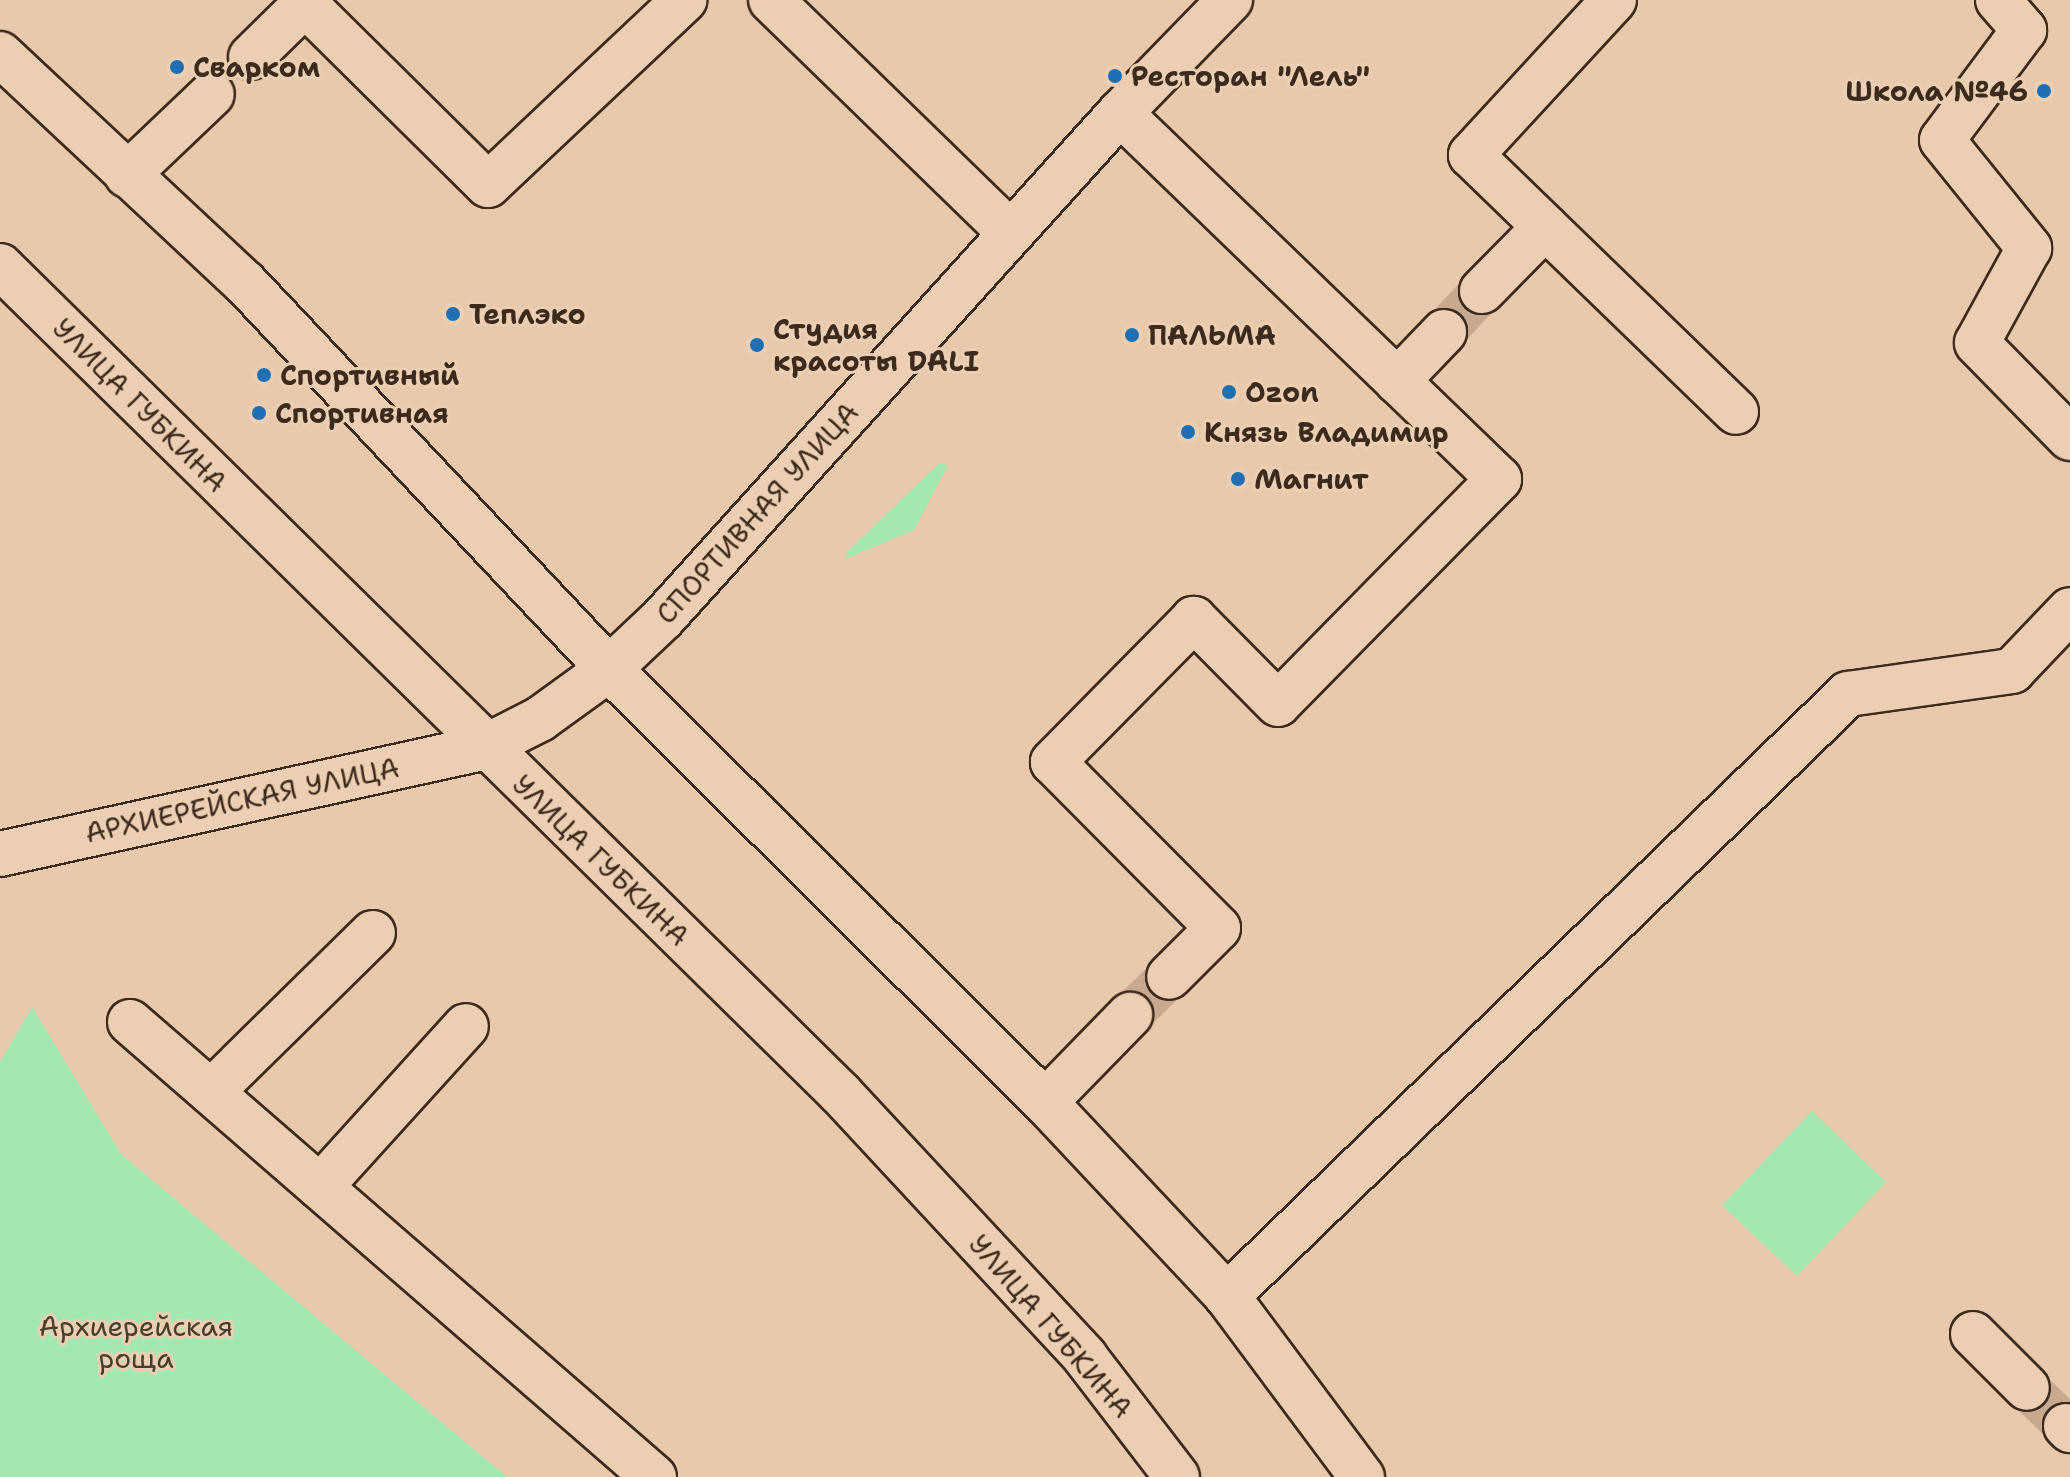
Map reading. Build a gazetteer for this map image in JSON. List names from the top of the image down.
{
  "streets": {
    "main road": ["УЛИЦА ГУБКИНА", "СПОРТИВНАЯ УЛИЦА", "АРХИЕРЕЙСКАЯ УЛИЦА"]
  },
  "crossings": [
    ["УЛИЦА ГУБКИНА", "СПОРТИВНАЯ УЛИЦА"],
    ["УЛИЦА ГУБКИНА", "АРХИЕРЕЙСКАЯ УЛИЦА"],
    ["СПОРТИВНАЯ УЛИЦА", "АРХИЕРЕЙСКАЯ УЛИЦА"]
  ],
  "parks": ["Архиерейская роща"],
  "places": [
    "Сварком",
    "Ресторан \"Лель\"",
    "Школа №46",
    "Теплэко",
    "ПАЛЬМА",
    "Студия красоты DALI",
    "Спортивный",
    "Ozon",
    "Спортивная",
    "Князь Владимир",
    "Магнит"
  ]
}
